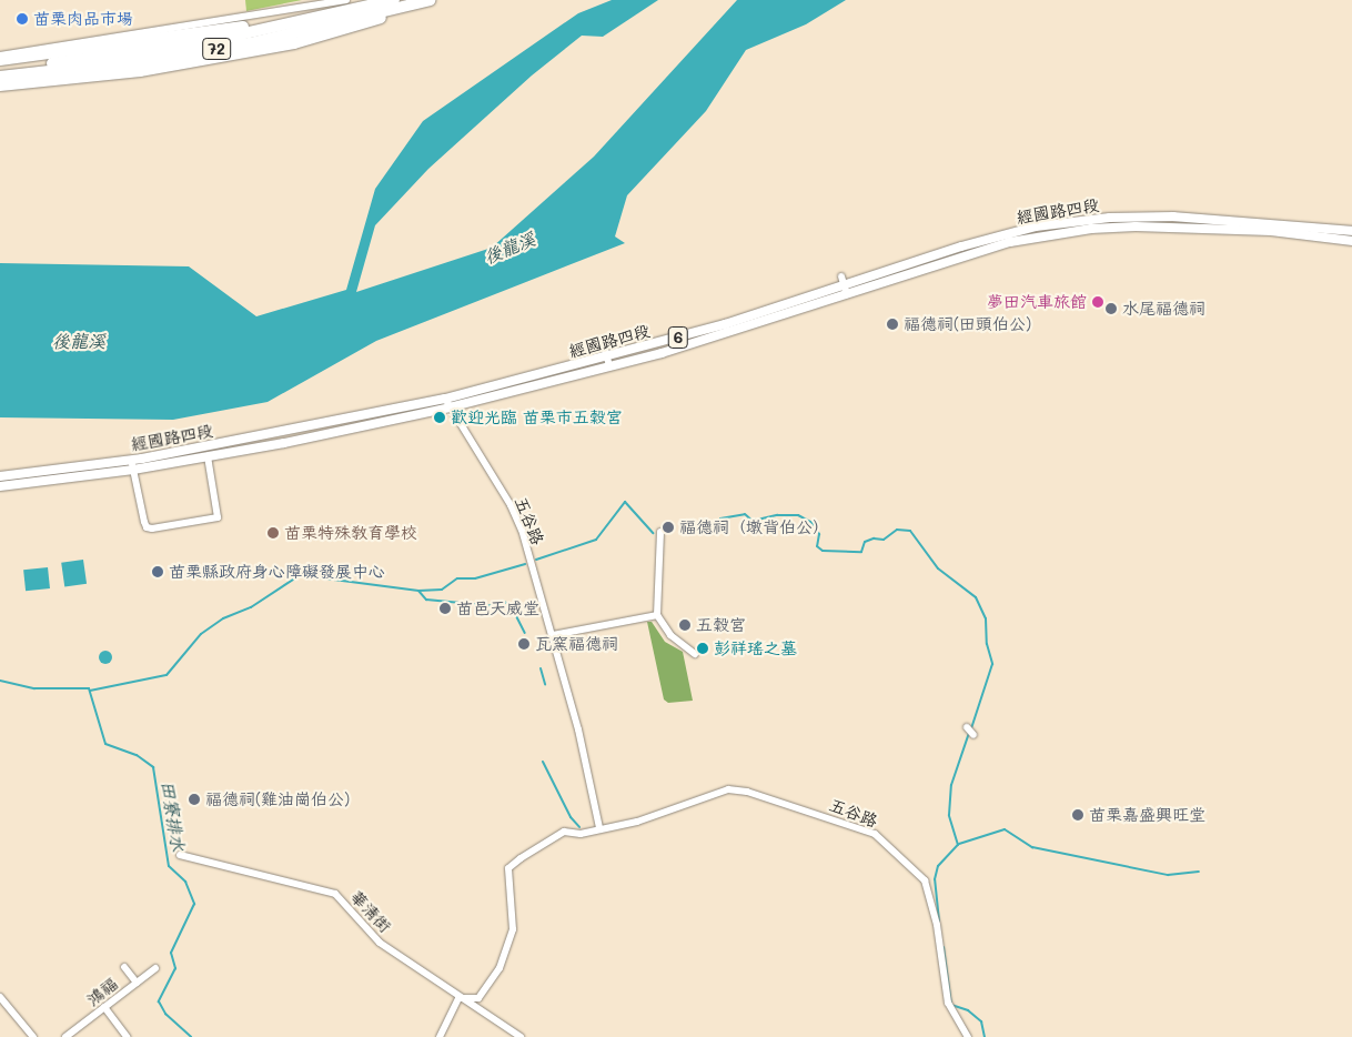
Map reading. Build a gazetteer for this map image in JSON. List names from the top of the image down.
{
  "streets": {
    "highway": ["72"],
    "main road": ["經國路四段", "6"],
    "street": ["五谷路", "華清街", "鴻福"]
  },
  "crossings": [
    ["經國路四段", "五谷路"],
    ["五谷路", "華清街"]
  ],
  "water": ["後龍溪", "田寮排水"],
  "places": [
    "苗栗肉品市場",
    "夢田汽車旅館",
    "水尾福德祠",
    "福德祠(田頭伯公)",
    "歡迎光臨 苗栗市五穀宮",
    "福德祠（墩背伯公）",
    "苗栗特殊教育學校",
    "苗栗縣政府身心障礙發展中心",
    "苗邑天威堂",
    "五穀宮",
    "瓦窯福德祠",
    "彭祥瑤之墓",
    "福德祠(雞油崗伯公)",
    "苗栗嘉盛興旺堂"
  ]
}
